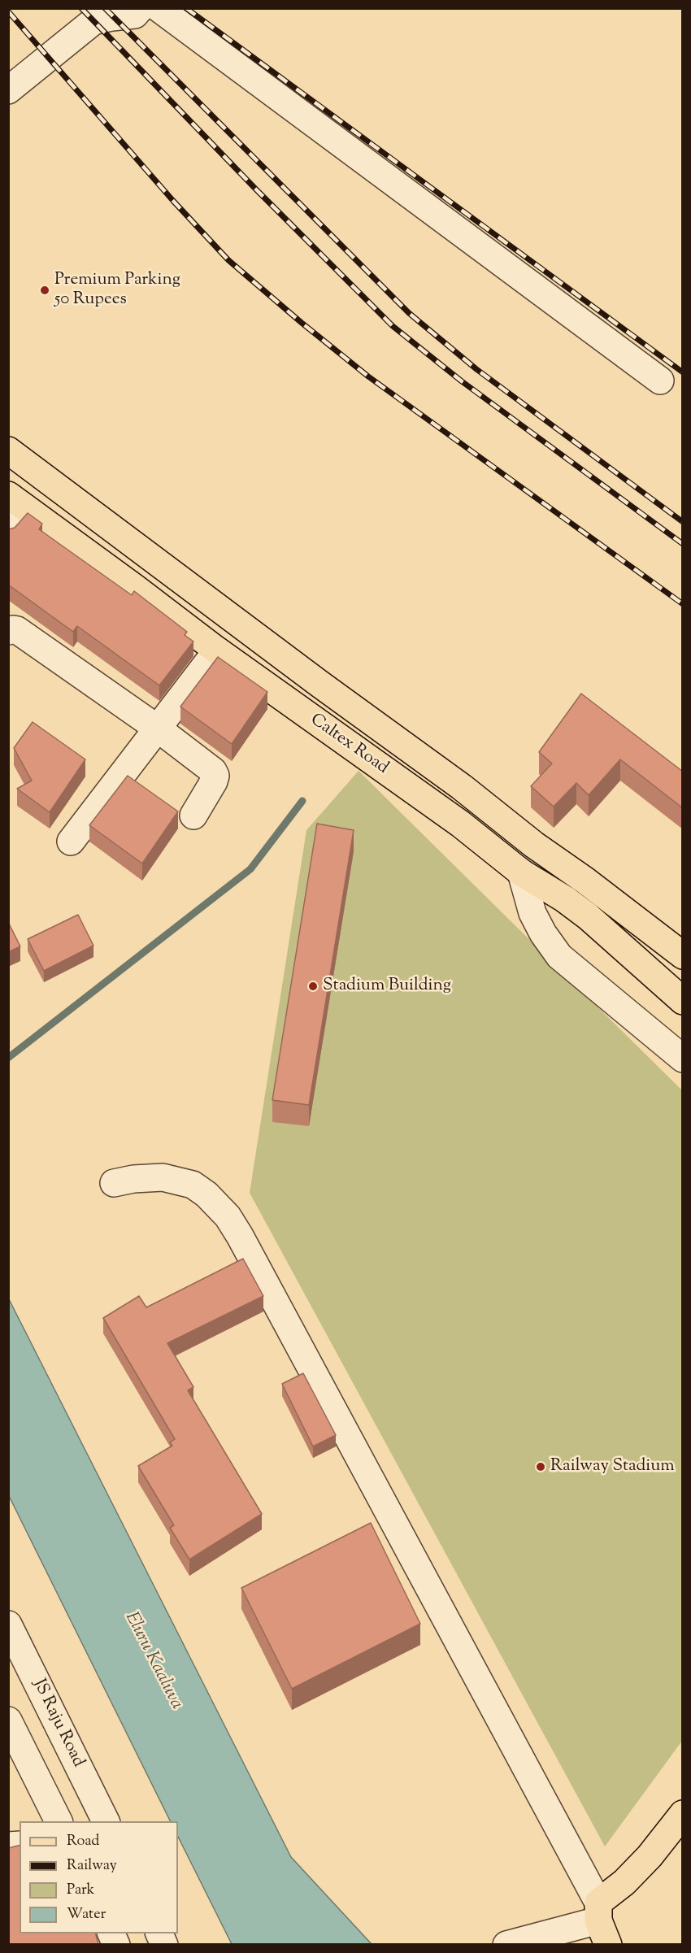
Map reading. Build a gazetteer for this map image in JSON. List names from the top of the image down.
{
  "streets": {
    "main road": ["Caltex Road"],
    "street": ["JS Raju Road"]
  },
  "water": ["Eluru Kaaluva"],
  "places": ["Premium Parking 50 Rupees", "Stadium Building", "Railway Stadium"],
  "legend": [
    "Road",
    "Railway",
    "Park",
    "Water"
  ]
}
